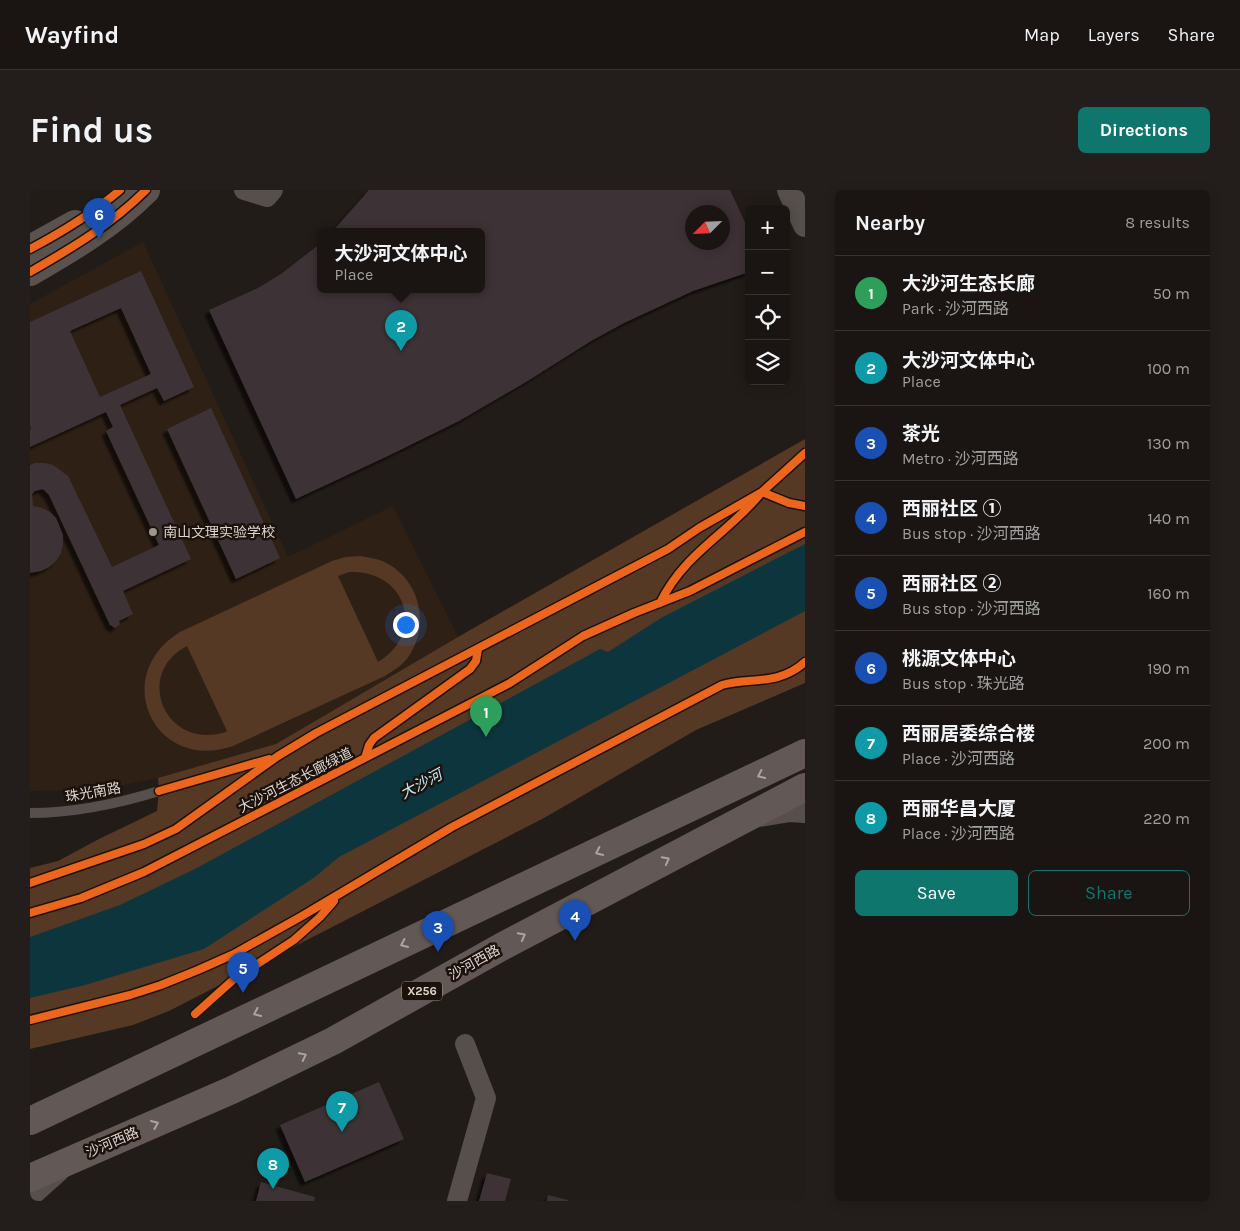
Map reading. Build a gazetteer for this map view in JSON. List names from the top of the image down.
{
  "streets": {
    "main road": ["沙河西路", "X256"],
    "lane": ["珠光南路"],
    "cycle path": ["大沙河生态长廊绿道"]
  },
  "water": ["大沙河"],
  "places": ["南山文理实验学校"],
  "north": "bottom left",
  "page": {
    "header": "Wayfind",
    "nav": ["Map", "Layers", "Share"],
    "buttons": [
      "Directions",
      ["Save", "Share"]
    ],
    "title": "Find us",
    "heading": ["Nearby", "8 results"],
    "pins": [
      "6",
      "2",
      "1",
      "4",
      "3",
      "5",
      "7",
      "8"
    ],
    "map_buttons": ["+", "−"],
    "popup": ["大沙河文体中心", "Place"],
    "list": [
      {
        "mark": "1",
        "name": "大沙河生态长廊",
        "note": "Park · 沙河西路",
        "value": "50 m"
      },
      {
        "mark": "2",
        "name": "大沙河文体中心",
        "note": "Place",
        "value": "100 m"
      },
      {
        "mark": "3",
        "name": "茶光",
        "note": "Metro · 沙河西路",
        "value": "130 m"
      },
      {
        "mark": "4",
        "name": "西丽社区 ①",
        "note": "Bus stop · 沙河西路",
        "value": "140 m"
      },
      {
        "mark": "5",
        "name": "西丽社区 ②",
        "note": "Bus stop · 沙河西路",
        "value": "160 m"
      },
      {
        "mark": "6",
        "name": "桃源文体中心",
        "note": "Bus stop · 珠光路",
        "value": "190 m"
      },
      {
        "mark": "7",
        "name": "西丽居委综合楼",
        "note": "Place · 沙河西路",
        "value": "200 m"
      },
      {
        "mark": "8",
        "name": "西丽华昌大厦",
        "note": "Place · 沙河西路",
        "value": "220 m"
      }
    ]
  }
}
